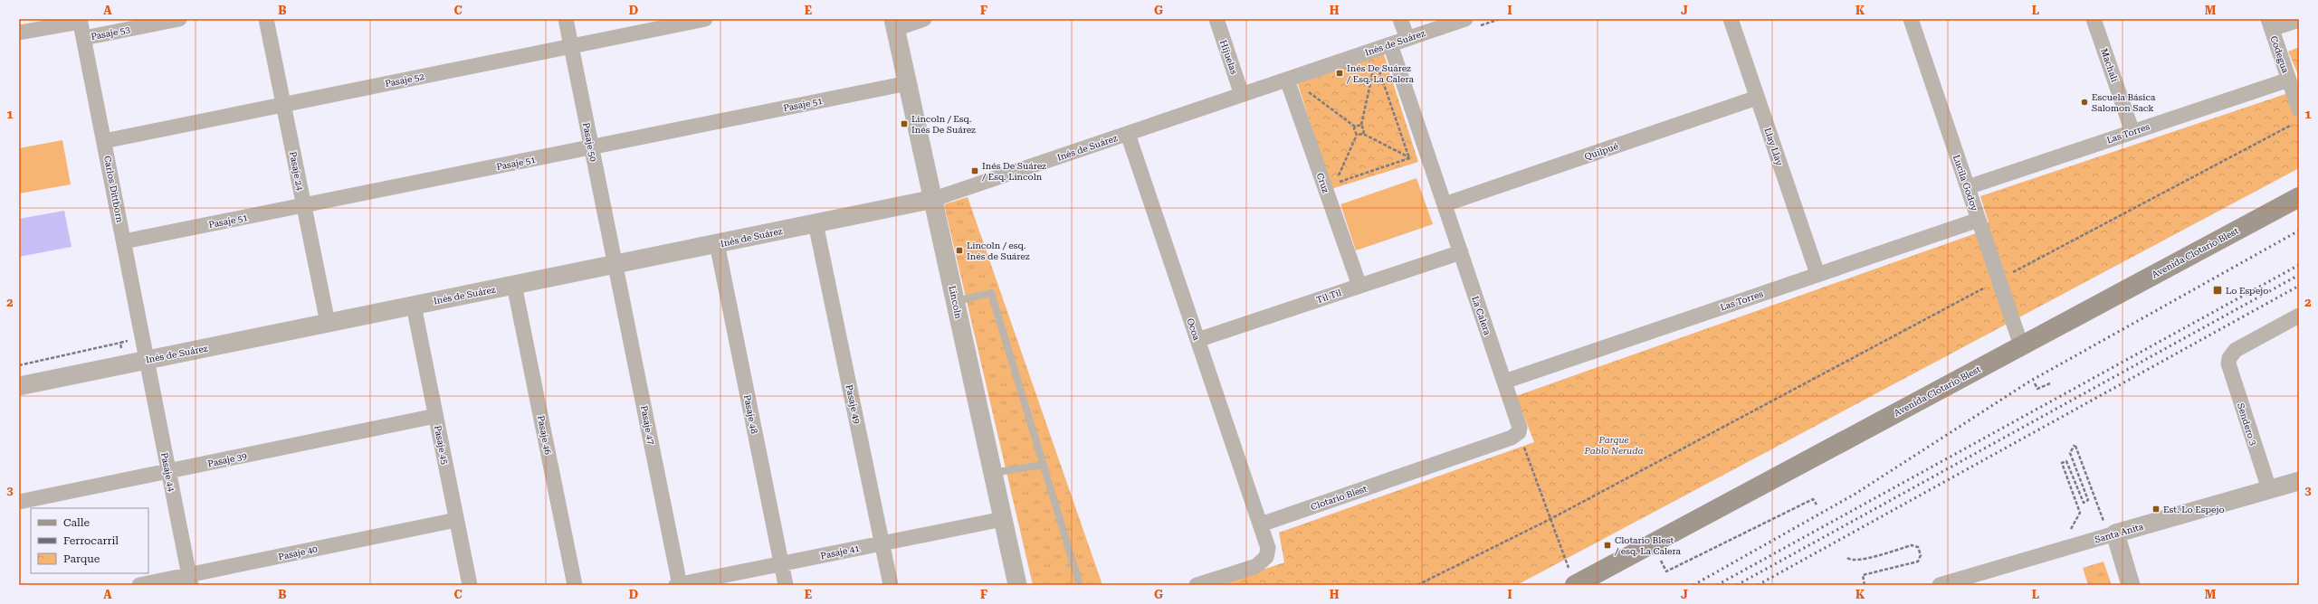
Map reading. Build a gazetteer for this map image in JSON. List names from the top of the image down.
{
  "streets": {
    "main road": ["Avenida Clotario Blest"],
    "street": [
      "Pasaje 53",
      "Inés de Suárez",
      "Codegua",
      "Hijuelas",
      "Machalí",
      "Pasaje 52",
      "Pasaje 51",
      "Las Torres",
      "Pasaje 50",
      "Llay Llay",
      "Quilpué",
      "Pasaje 24",
      "Cruz",
      "Lucila Godoy",
      "Carlos Dittborn",
      "Til Til",
      "Lincoln",
      "La Calera",
      "Ocoa",
      "Pasaje 49",
      "Pasaje 48",
      "Sendero 3",
      "Pasaje 47",
      "Pasaje 46",
      "Pasaje 45",
      "Pasaje 39",
      "Pasaje 44",
      "Clotario Blest",
      "Santa Anita",
      "Pasaje 41",
      "Pasaje 40"
    ]
  },
  "crossings": [
    ["Pasaje 53", "Carlos Dittborn"],
    ["Inés de Suárez", "Hijuelas"],
    ["Inés de Suárez", "Pasaje 50"],
    ["Inés de Suárez", "Pasaje 24"],
    ["Inés de Suárez", "Cruz"],
    ["Inés de Suárez", "Carlos Dittborn"],
    ["Inés de Suárez", "Lincoln"],
    ["Inés de Suárez", "La Calera"],
    ["Inés de Suárez", "Ocoa"],
    ["Inés de Suárez", "Pasaje 49"],
    ["Inés de Suárez", "Pasaje 48"],
    ["Inés de Suárez", "Pasaje 47"],
    ["Inés de Suárez", "Pasaje 46"],
    ["Inés de Suárez", "Pasaje 45"],
    ["Inés de Suárez", "Pasaje 44"],
    ["Codegua", "Las Torres"],
    ["Machalí", "Las Torres"],
    ["Pasaje 52", "Pasaje 50"],
    ["Pasaje 52", "Pasaje 24"],
    ["Pasaje 52", "Carlos Dittborn"],
    ["Pasaje 51", "Pasaje 50"],
    ["Pasaje 51", "Pasaje 24"],
    ["Pasaje 51", "Carlos Dittborn"],
    ["Pasaje 51", "Lincoln"],
    ["Las Torres", "Llay Llay"],
    ["Las Torres", "Lucila Godoy"],
    ["Las Torres", "La Calera"],
    ["Pasaje 50", "Pasaje 47"],
    ["Llay Llay", "Quilpué"],
    ["Quilpué", "La Calera"],
    ["Cruz", "Til Til"],
    ["Lucila Godoy", "Avenida Clotario Blest"],
    ["Carlos Dittborn", "Pasaje 44"],
    ["Til Til", "La Calera"],
    ["Til Til", "Ocoa"],
    ["Lincoln", "Pasaje 41"],
    ["La Calera", "Clotario Blest"],
    ["Ocoa", "Clotario Blest"],
    ["Pasaje 49", "Pasaje 41"],
    ["Pasaje 48", "Pasaje 41"],
    ["Sendero 3", "Santa Anita"],
    ["Pasaje 47", "Pasaje 41"],
    ["Pasaje 45", "Pasaje 39"],
    ["Pasaje 45", "Pasaje 40"],
    ["Pasaje 39", "Pasaje 44"],
    ["Pasaje 44", "Pasaje 40"]
  ],
  "parks": ["Parque Pablo Neruda"],
  "places": {
    "transit": [
      "Inés De Suárez / Esq. La Calera",
      "Lincoln / Esq. Inés De Suárez",
      "Inés De Suárez / Esq. Lincoln",
      "Lincoln / esq. Inés de Suárez",
      "Lo Espejo",
      "Est. Lo Espejo",
      "Clotario Blest / esq. La Calera"
    ],
    "other": ["Escuela Básica Salomon Sack"]
  },
  "legend": ["Calle", "Ferrocarril", "Parque"],
  "grid": {
    "columns": [
      "A",
      "B",
      "C",
      "D",
      "E",
      "F",
      "G",
      "H",
      "I",
      "J",
      "K",
      "L",
      "M"
    ],
    "rows": ["1", "2", "3"]
  }
}
